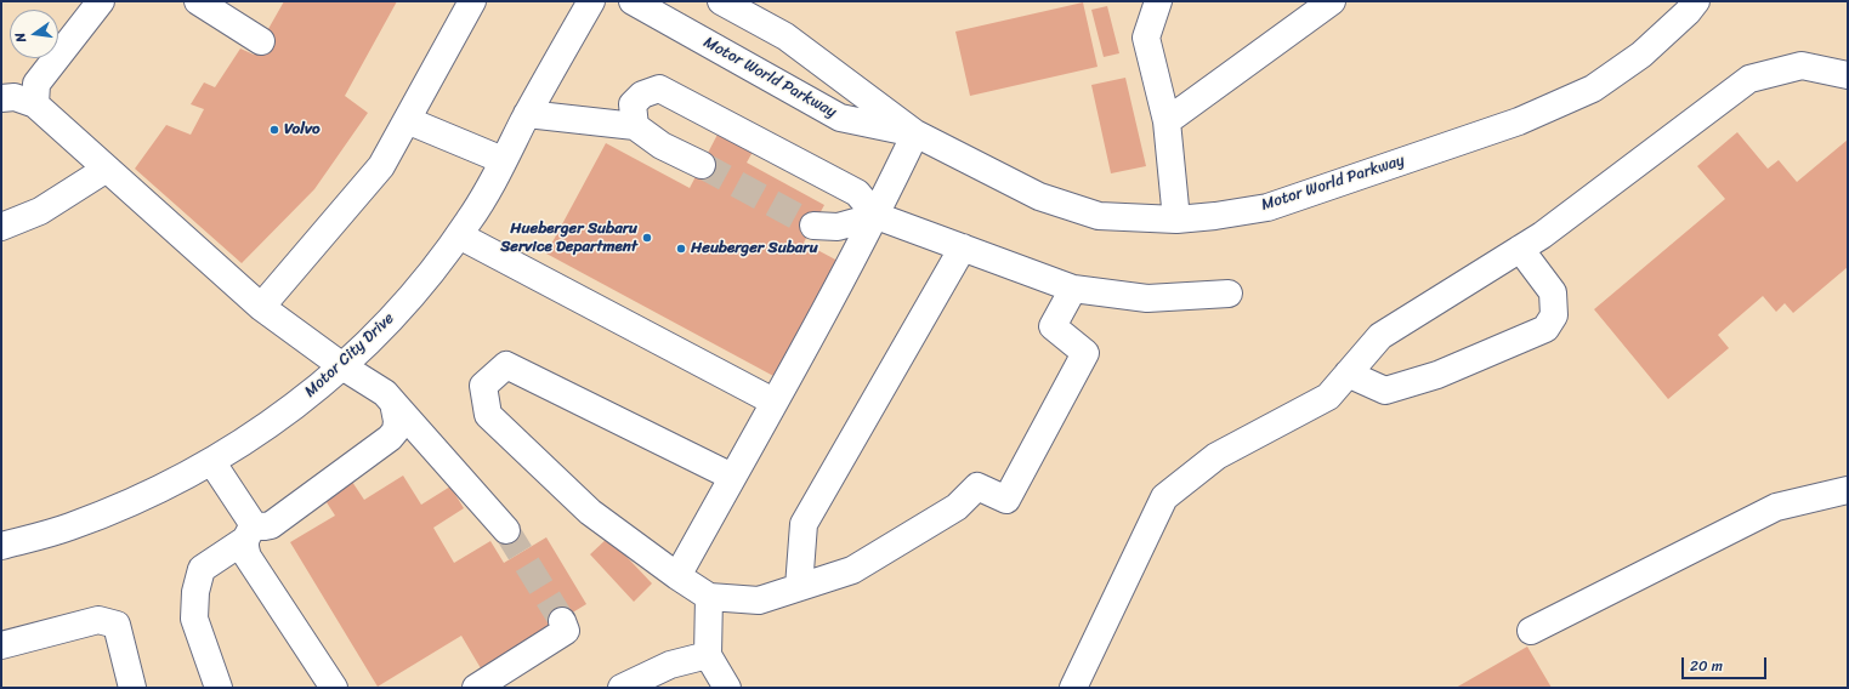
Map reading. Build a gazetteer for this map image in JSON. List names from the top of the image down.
{
  "streets": {
    "street": ["Motor World Parkway", "Motor City Drive"]
  },
  "places": ["Volvo", "Hueberger Subaru Service Department", "Heuberger Subaru"],
  "scale_bar": "20 m",
  "north": "left"
}
